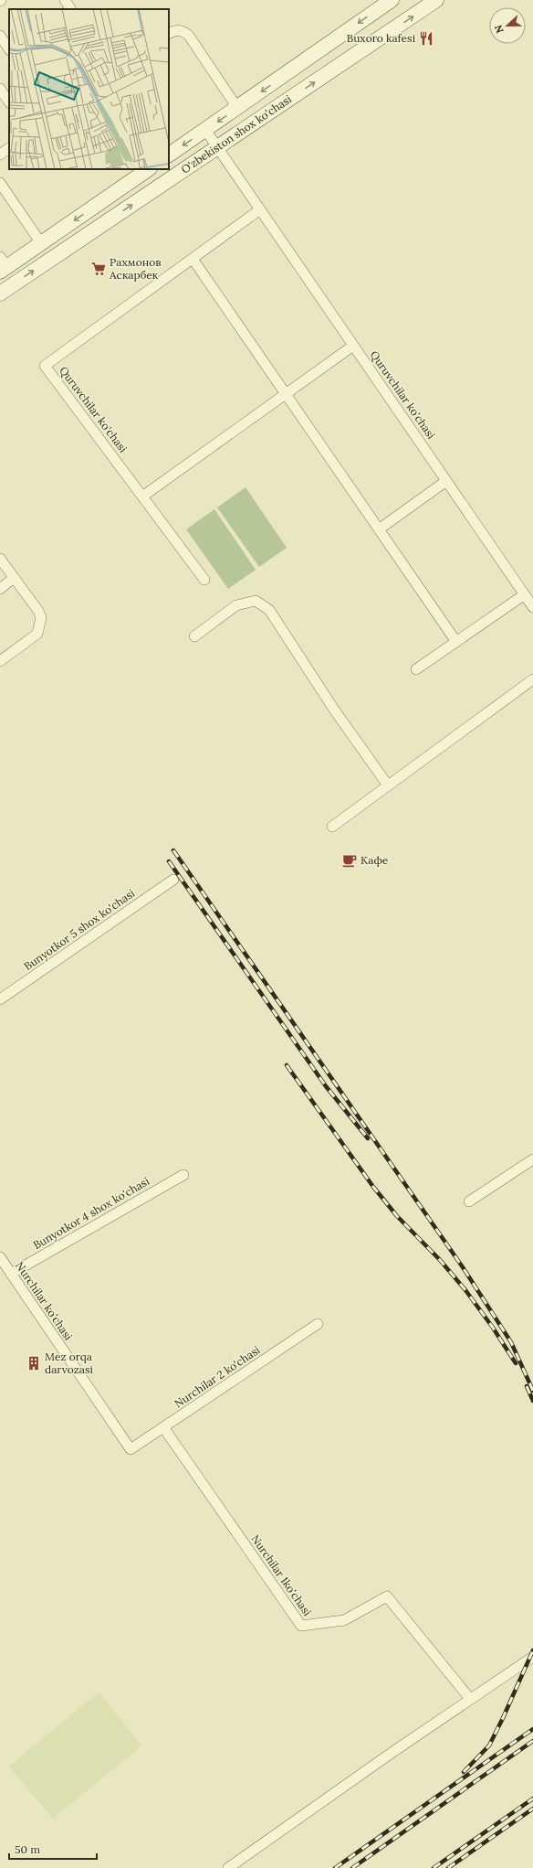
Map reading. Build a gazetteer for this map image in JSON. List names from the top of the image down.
{
  "streets": {
    "main road": ["O'zbekiston shox ko'chasi"],
    "street": [
      "Quruvchilar ko'chasi",
      "Bunyotkor 5 shox ko'chasi",
      "Bunyotkor 4 shox ko'chasi",
      "Nurchilar ko'chasi",
      "Nurchilar 2 ko'chasi",
      "Nurchilar 1ko'chasi"
    ]
  },
  "crossings": [
    ["O'zbekiston shox ko'chasi", "Quruvchilar ko'chasi"],
    ["Bunyotkor 4 shox ko'chasi", "Nurchilar ko'chasi"],
    ["Nurchilar ko'chasi", "Nurchilar 2 ko'chasi"],
    ["Nurchilar 2 ko'chasi", "Nurchilar 1ko'chasi"]
  ],
  "places": {
    "restaurant": ["Buxoro kafesi"],
    "supermarket": ["Рахмонов Аскарбек"],
    "cafe": ["Кафе"],
    "building": ["Mez orqa darvozasi"]
  },
  "scale_bar": "50 m",
  "north": "left"
}
